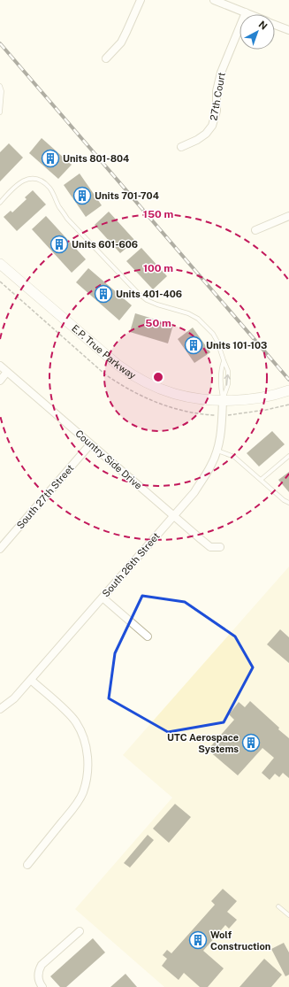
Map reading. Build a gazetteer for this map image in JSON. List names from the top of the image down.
{
  "streets": {
    "main road": ["E.P. True Parkway"],
    "street": [
      "27th Court",
      "Country Side Drive",
      "South 27th Street",
      "South 26th Street"
    ]
  },
  "crossings": [
    ["E.P. True Parkway", "South 26th Street"],
    ["Country Side Drive", "South 27th Street"],
    ["Country Side Drive", "South 26th Street"]
  ],
  "places": {
    "building": [
      "Units 801-804",
      "Units 701-704",
      "Units 601-606",
      "Units 401-406",
      "Units 101-103",
      "UTC Aerospace Systems",
      "Wolf Construction"
    ]
  },
  "north": "top right",
  "rings": ["150 m", "100 m", "50 m"]
}
